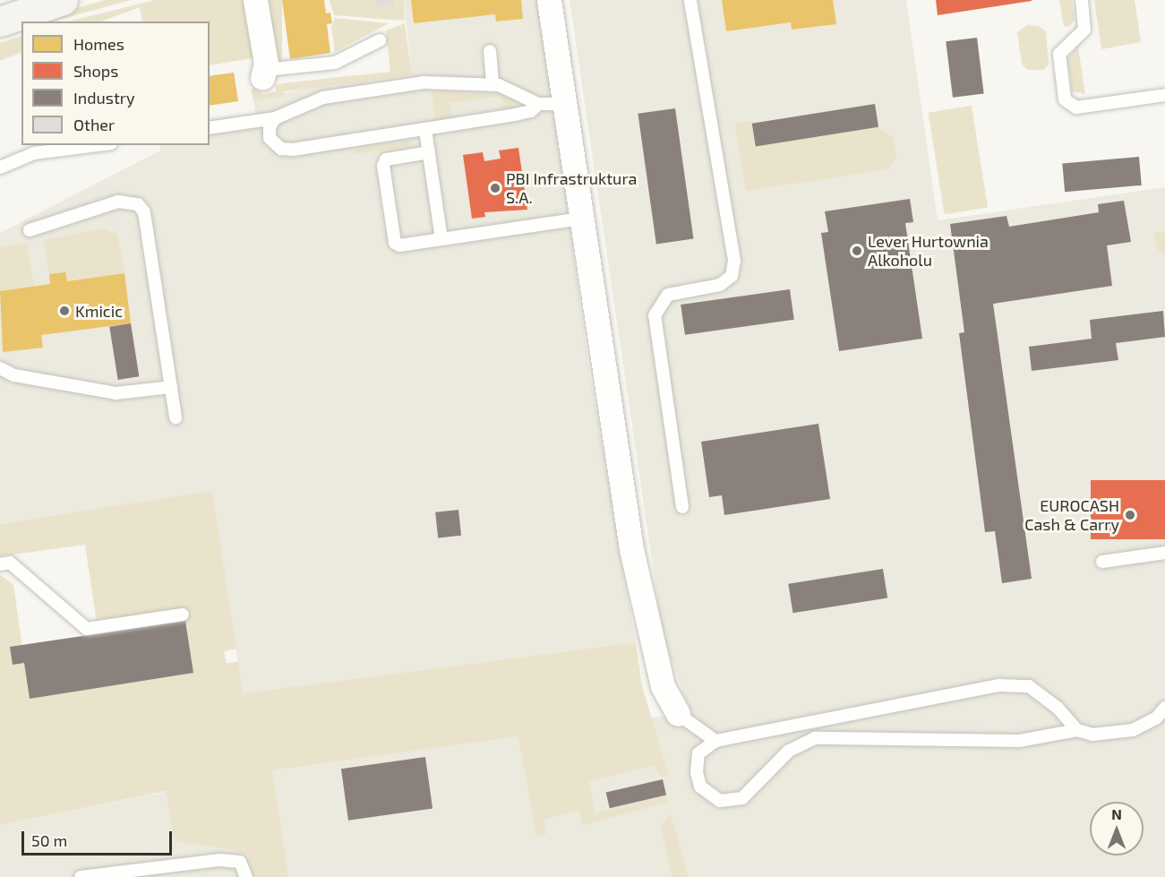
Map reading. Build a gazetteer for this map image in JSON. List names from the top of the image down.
{
  "places": [
    "PBI Infrastruktura S.A.",
    "Lever Hurtownia Alkoholu",
    "Kmicic",
    "EUROCASH Cash & Carry"
  ],
  "legend": [
    "Homes",
    "Shops",
    "Industry",
    "Other"
  ],
  "scale_bar": "50 m",
  "north": "top"
}
